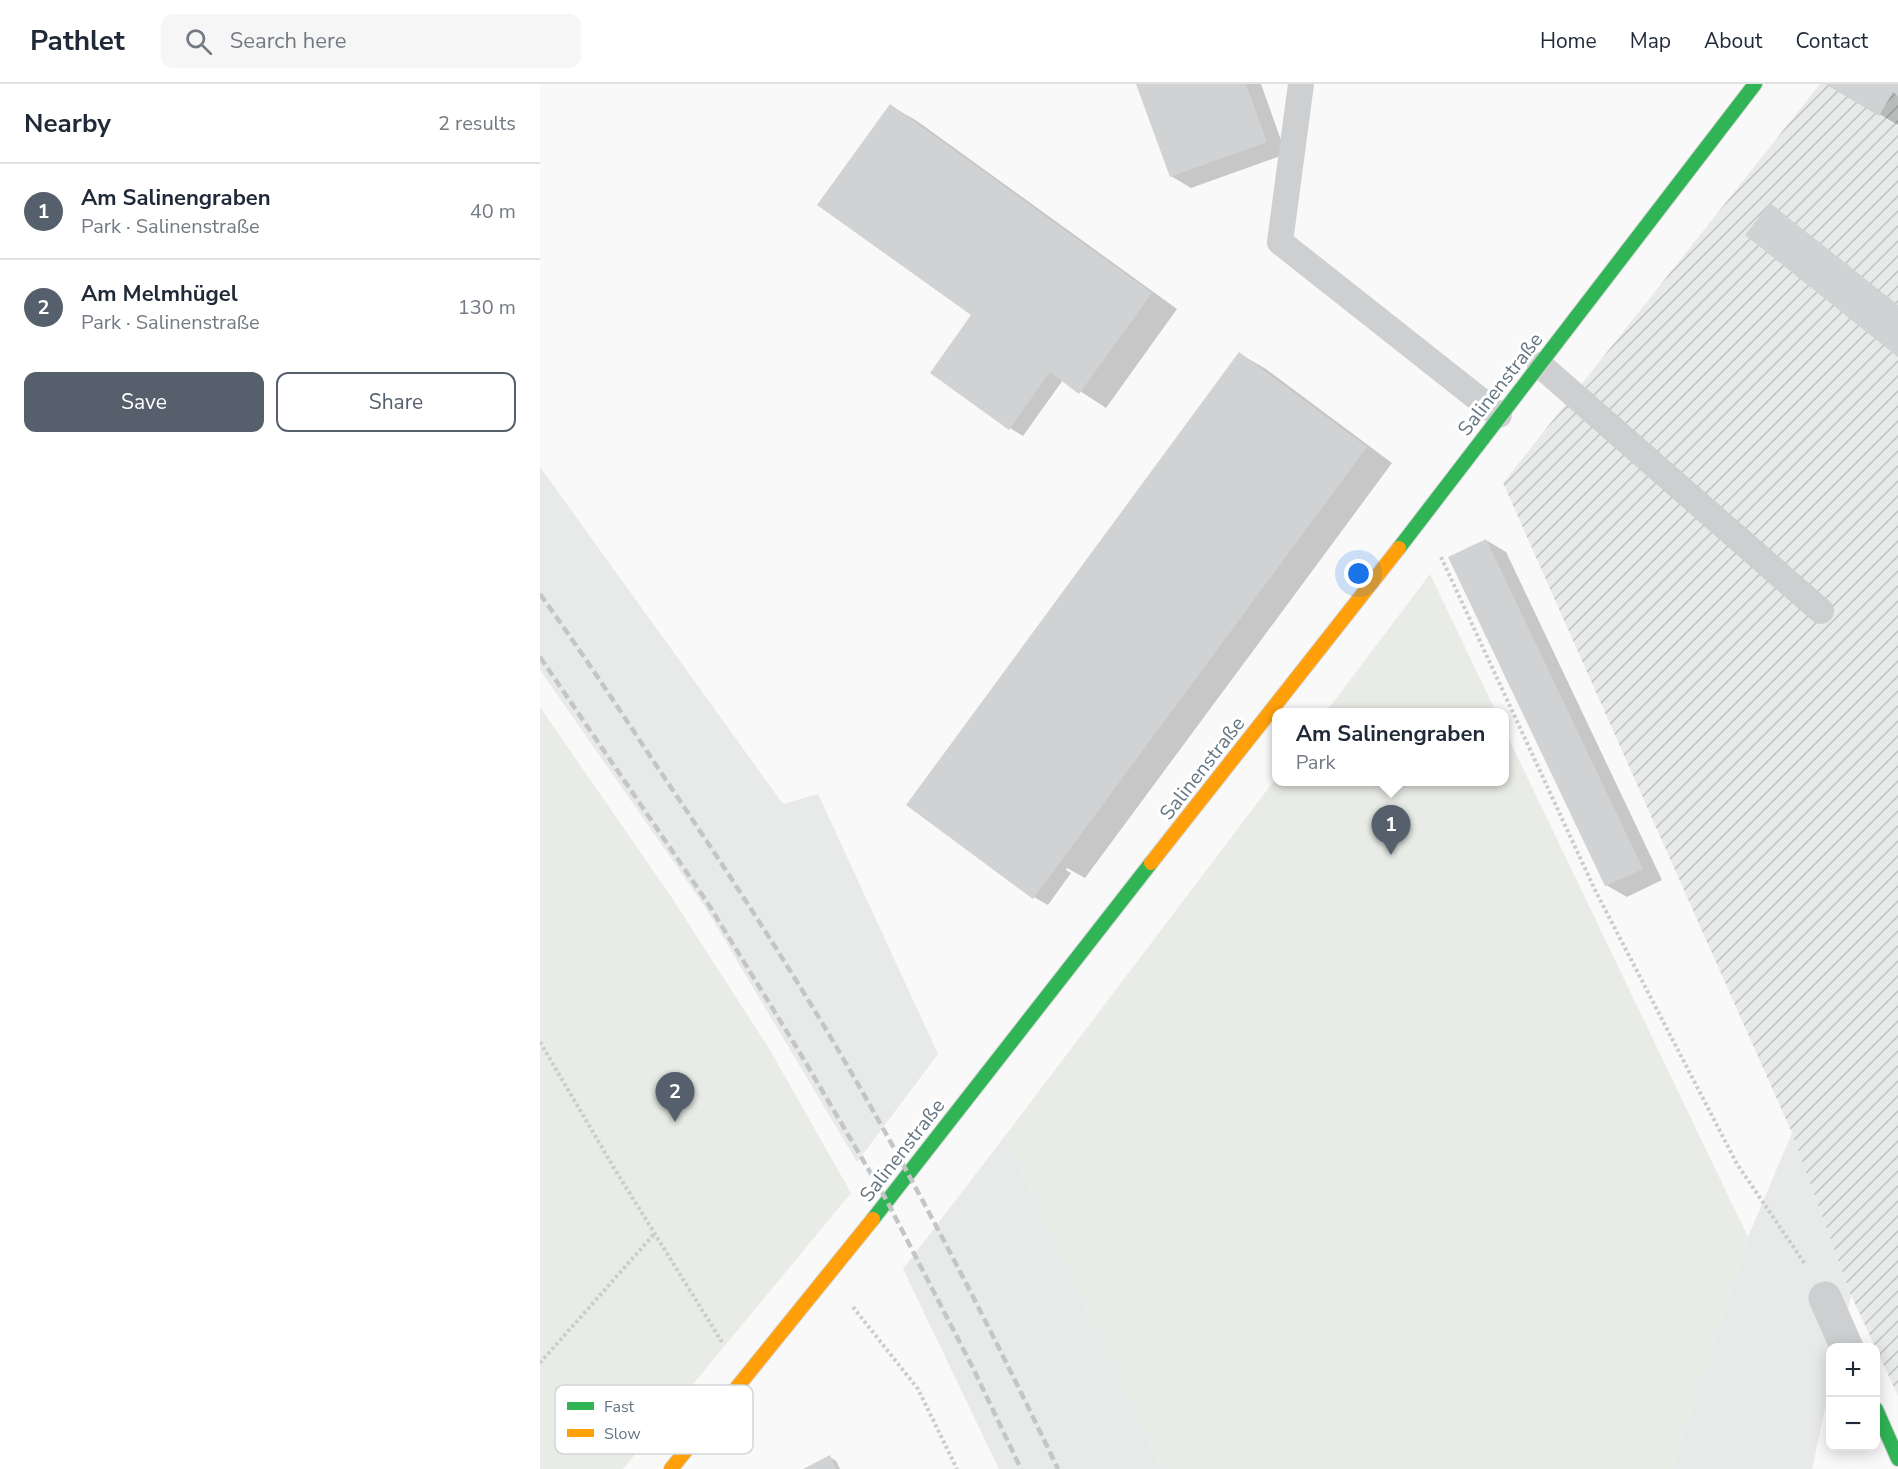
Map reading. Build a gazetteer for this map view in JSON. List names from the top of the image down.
{
  "streets": {
    "street": ["Salinenstraße"]
  },
  "legend": ["Fast", "Slow"],
  "page": {
    "header": "Pathlet",
    "search": "Search here",
    "nav": [
      "Home",
      "Map",
      "About",
      "Contact"
    ],
    "heading": ["Nearby", "2 results"],
    "list": [
      {
        "mark": "1",
        "name": "Am Salinengraben",
        "note": "Park · Salinenstraße",
        "value": "40 m"
      },
      {
        "mark": "2",
        "name": "Am Melmhügel",
        "note": "Park · Salinenstraße",
        "value": "130 m"
      }
    ],
    "buttons": ["Save", "Share"],
    "popup": ["Am Salinengraben", "Park"],
    "pins": ["1", "2"],
    "map_buttons": ["+", "−"]
  }
}
